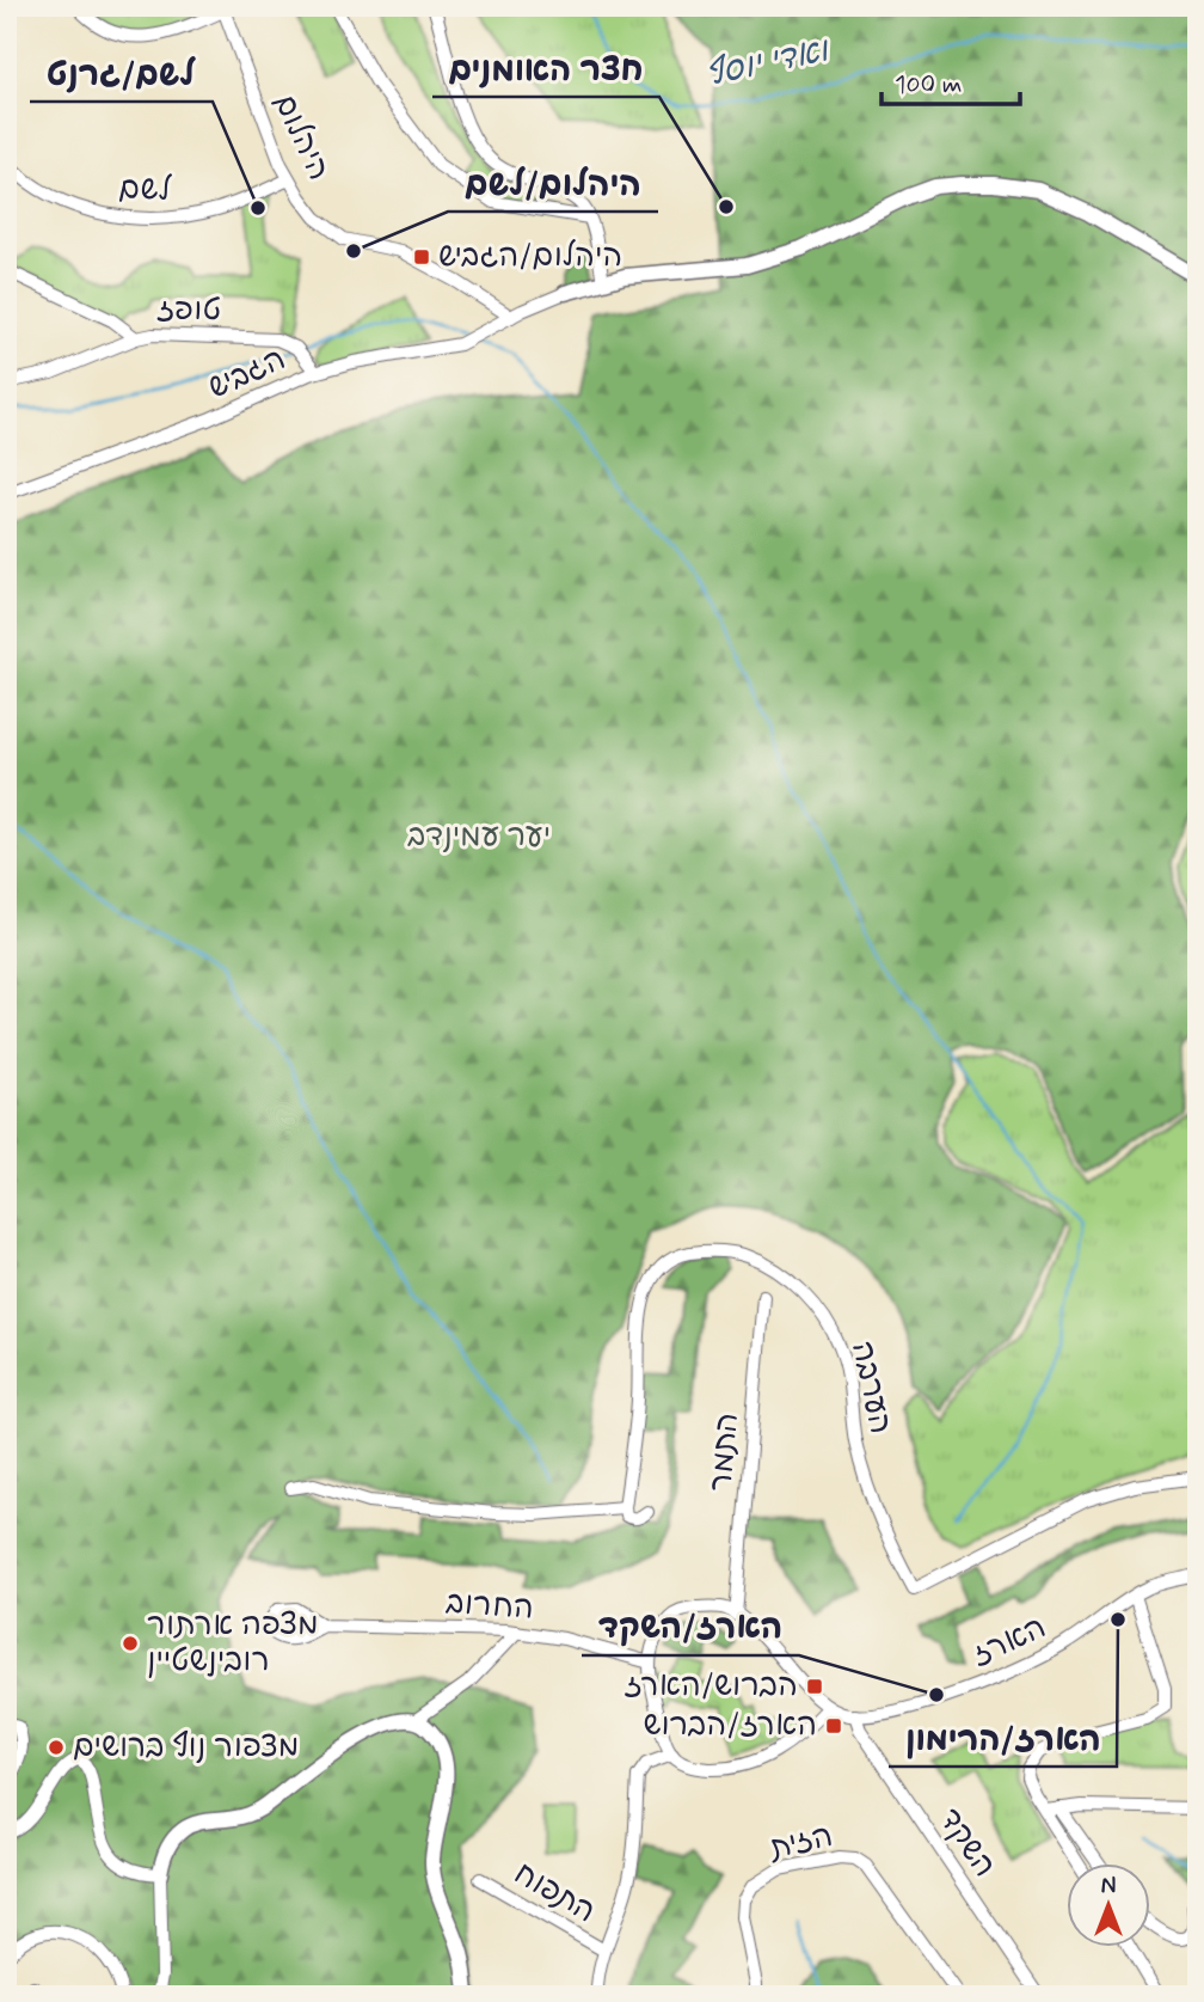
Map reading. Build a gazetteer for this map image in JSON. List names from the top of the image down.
{
  "streets": {
    "street": [
      "היהלום",
      "לשם",
      "טופז",
      "הגביש",
      "הערבה",
      "התמר",
      "החרוב",
      "הארז",
      "הזית",
      "השקד",
      "התפוח"
    ]
  },
  "crossings": [
    ["היהלום", "לשם"],
    ["היהלום", "הגביש"],
    ["טופז", "הגביש"],
    ["התמר", "החרוב"],
    ["התמר", "הארז"],
    ["החרוב", "הארז"],
    ["הארז", "השקד"]
  ],
  "water": ["ואדי יוסף"],
  "parks": ["יער עמינדב"],
  "places": {
    "other": [
      "חצר האומנים",
      "לשם/גרנט",
      "היהלום/לשם",
      "הארז/הרימון",
      "מצפה ארתור רובינשטיין",
      "הארז/השקד",
      "מצפור נוף ברושים"
    ],
    "transit": ["היהלום/הגביש", "הברוש/הארז", "הארז/הברוש"]
  },
  "scale_bar": "100 m",
  "north": "top"
}
